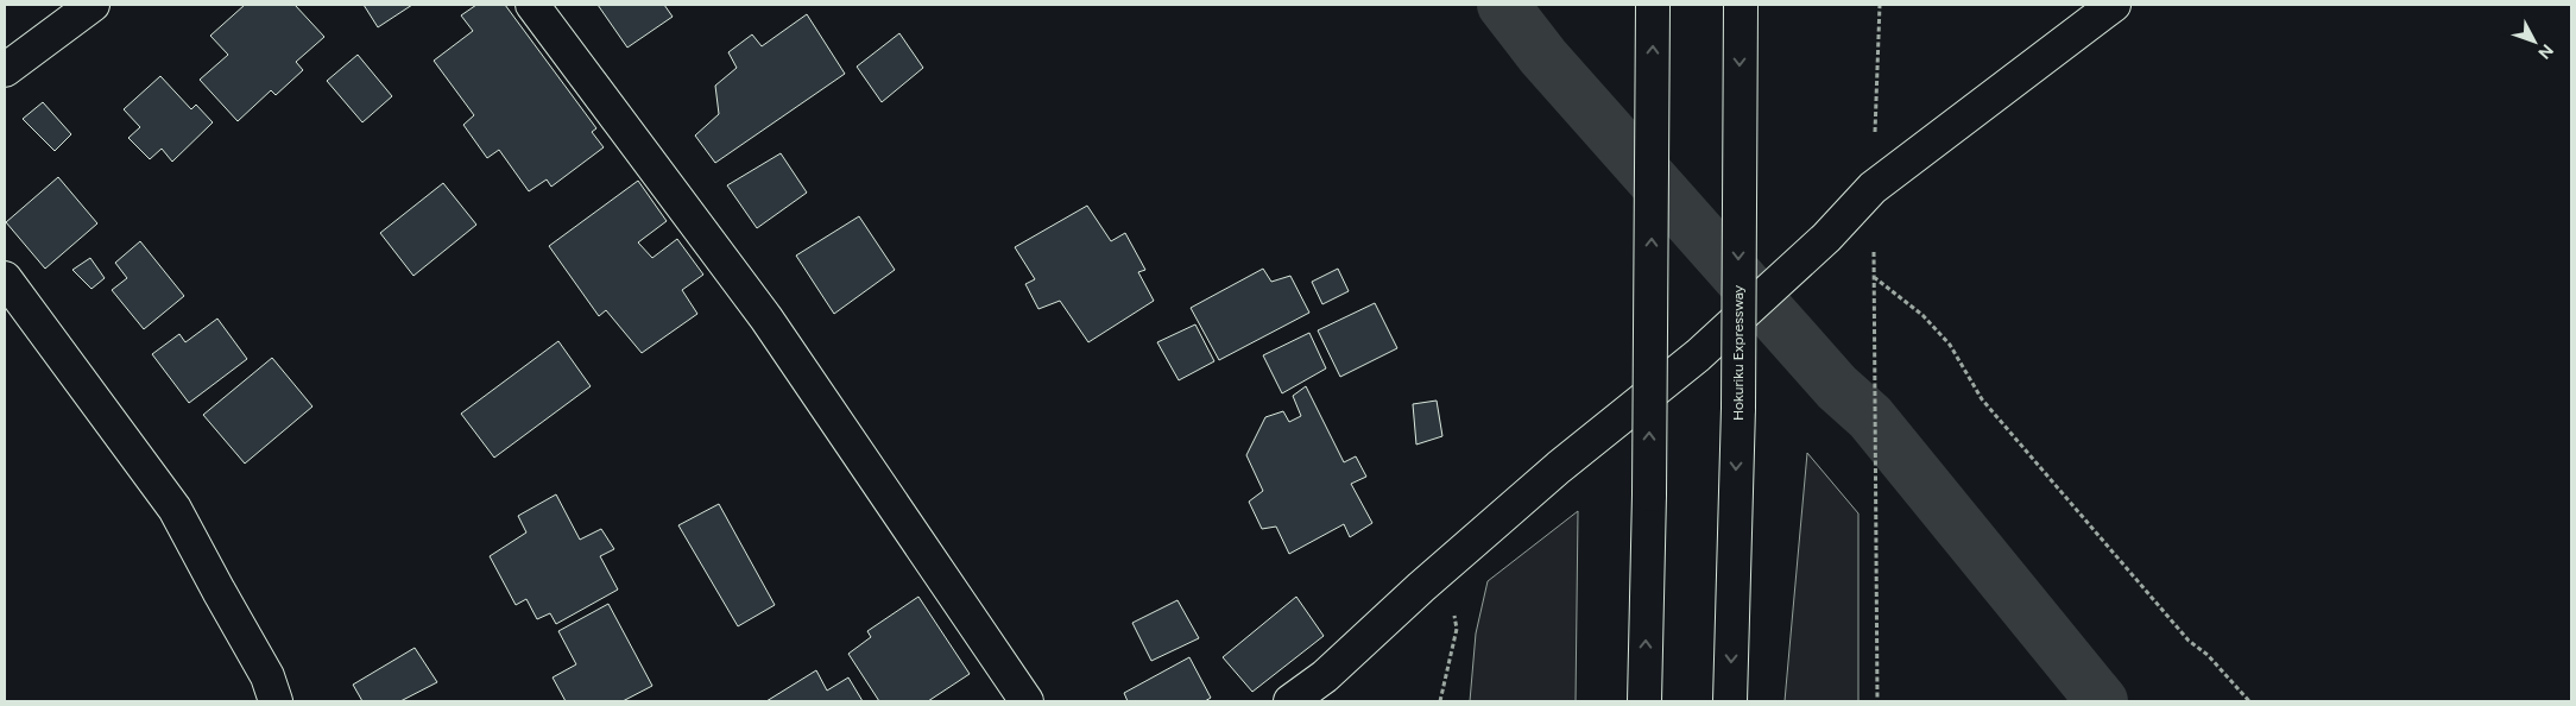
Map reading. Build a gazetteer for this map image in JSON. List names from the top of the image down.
{
  "streets": {
    "main road": ["Hokuriku Expressway"]
  },
  "north": "bottom right"
}
